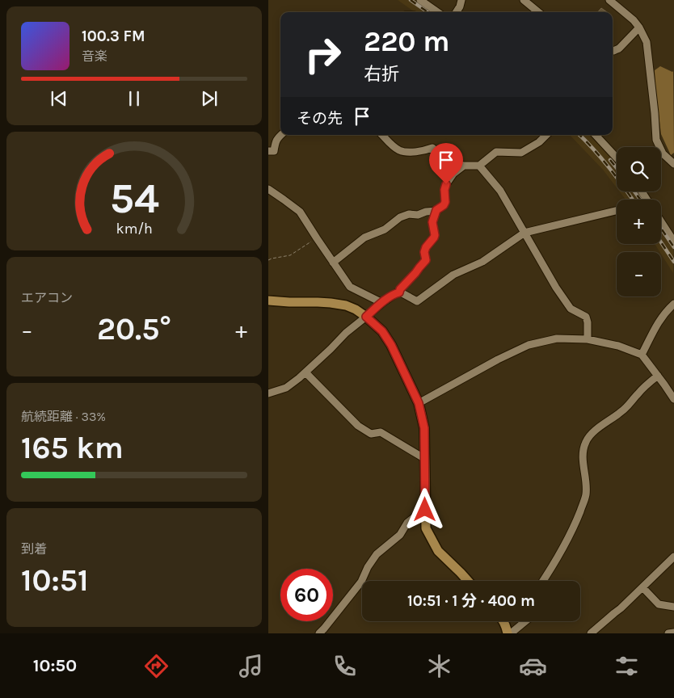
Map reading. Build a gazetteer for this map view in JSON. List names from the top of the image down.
{
  "page": {
    "turn": ["220 m", "右折"],
    "song": ["100.3 FM", "音楽"],
    "then": "その先",
    "map_buttons": ["+", "−"],
    "tile": [
      "エアコン",
      ["航続距離 · 33%", "165 km"],
      ["到着", "10:51"]
    ],
    "heat": ["−", "20.5°", "+"],
    "limit": "60",
    "trip": "10:51 · 1 分 · 400 m",
    "tabs": "10:50",
    "gauge": ["54", "km/h"]
  }
}
